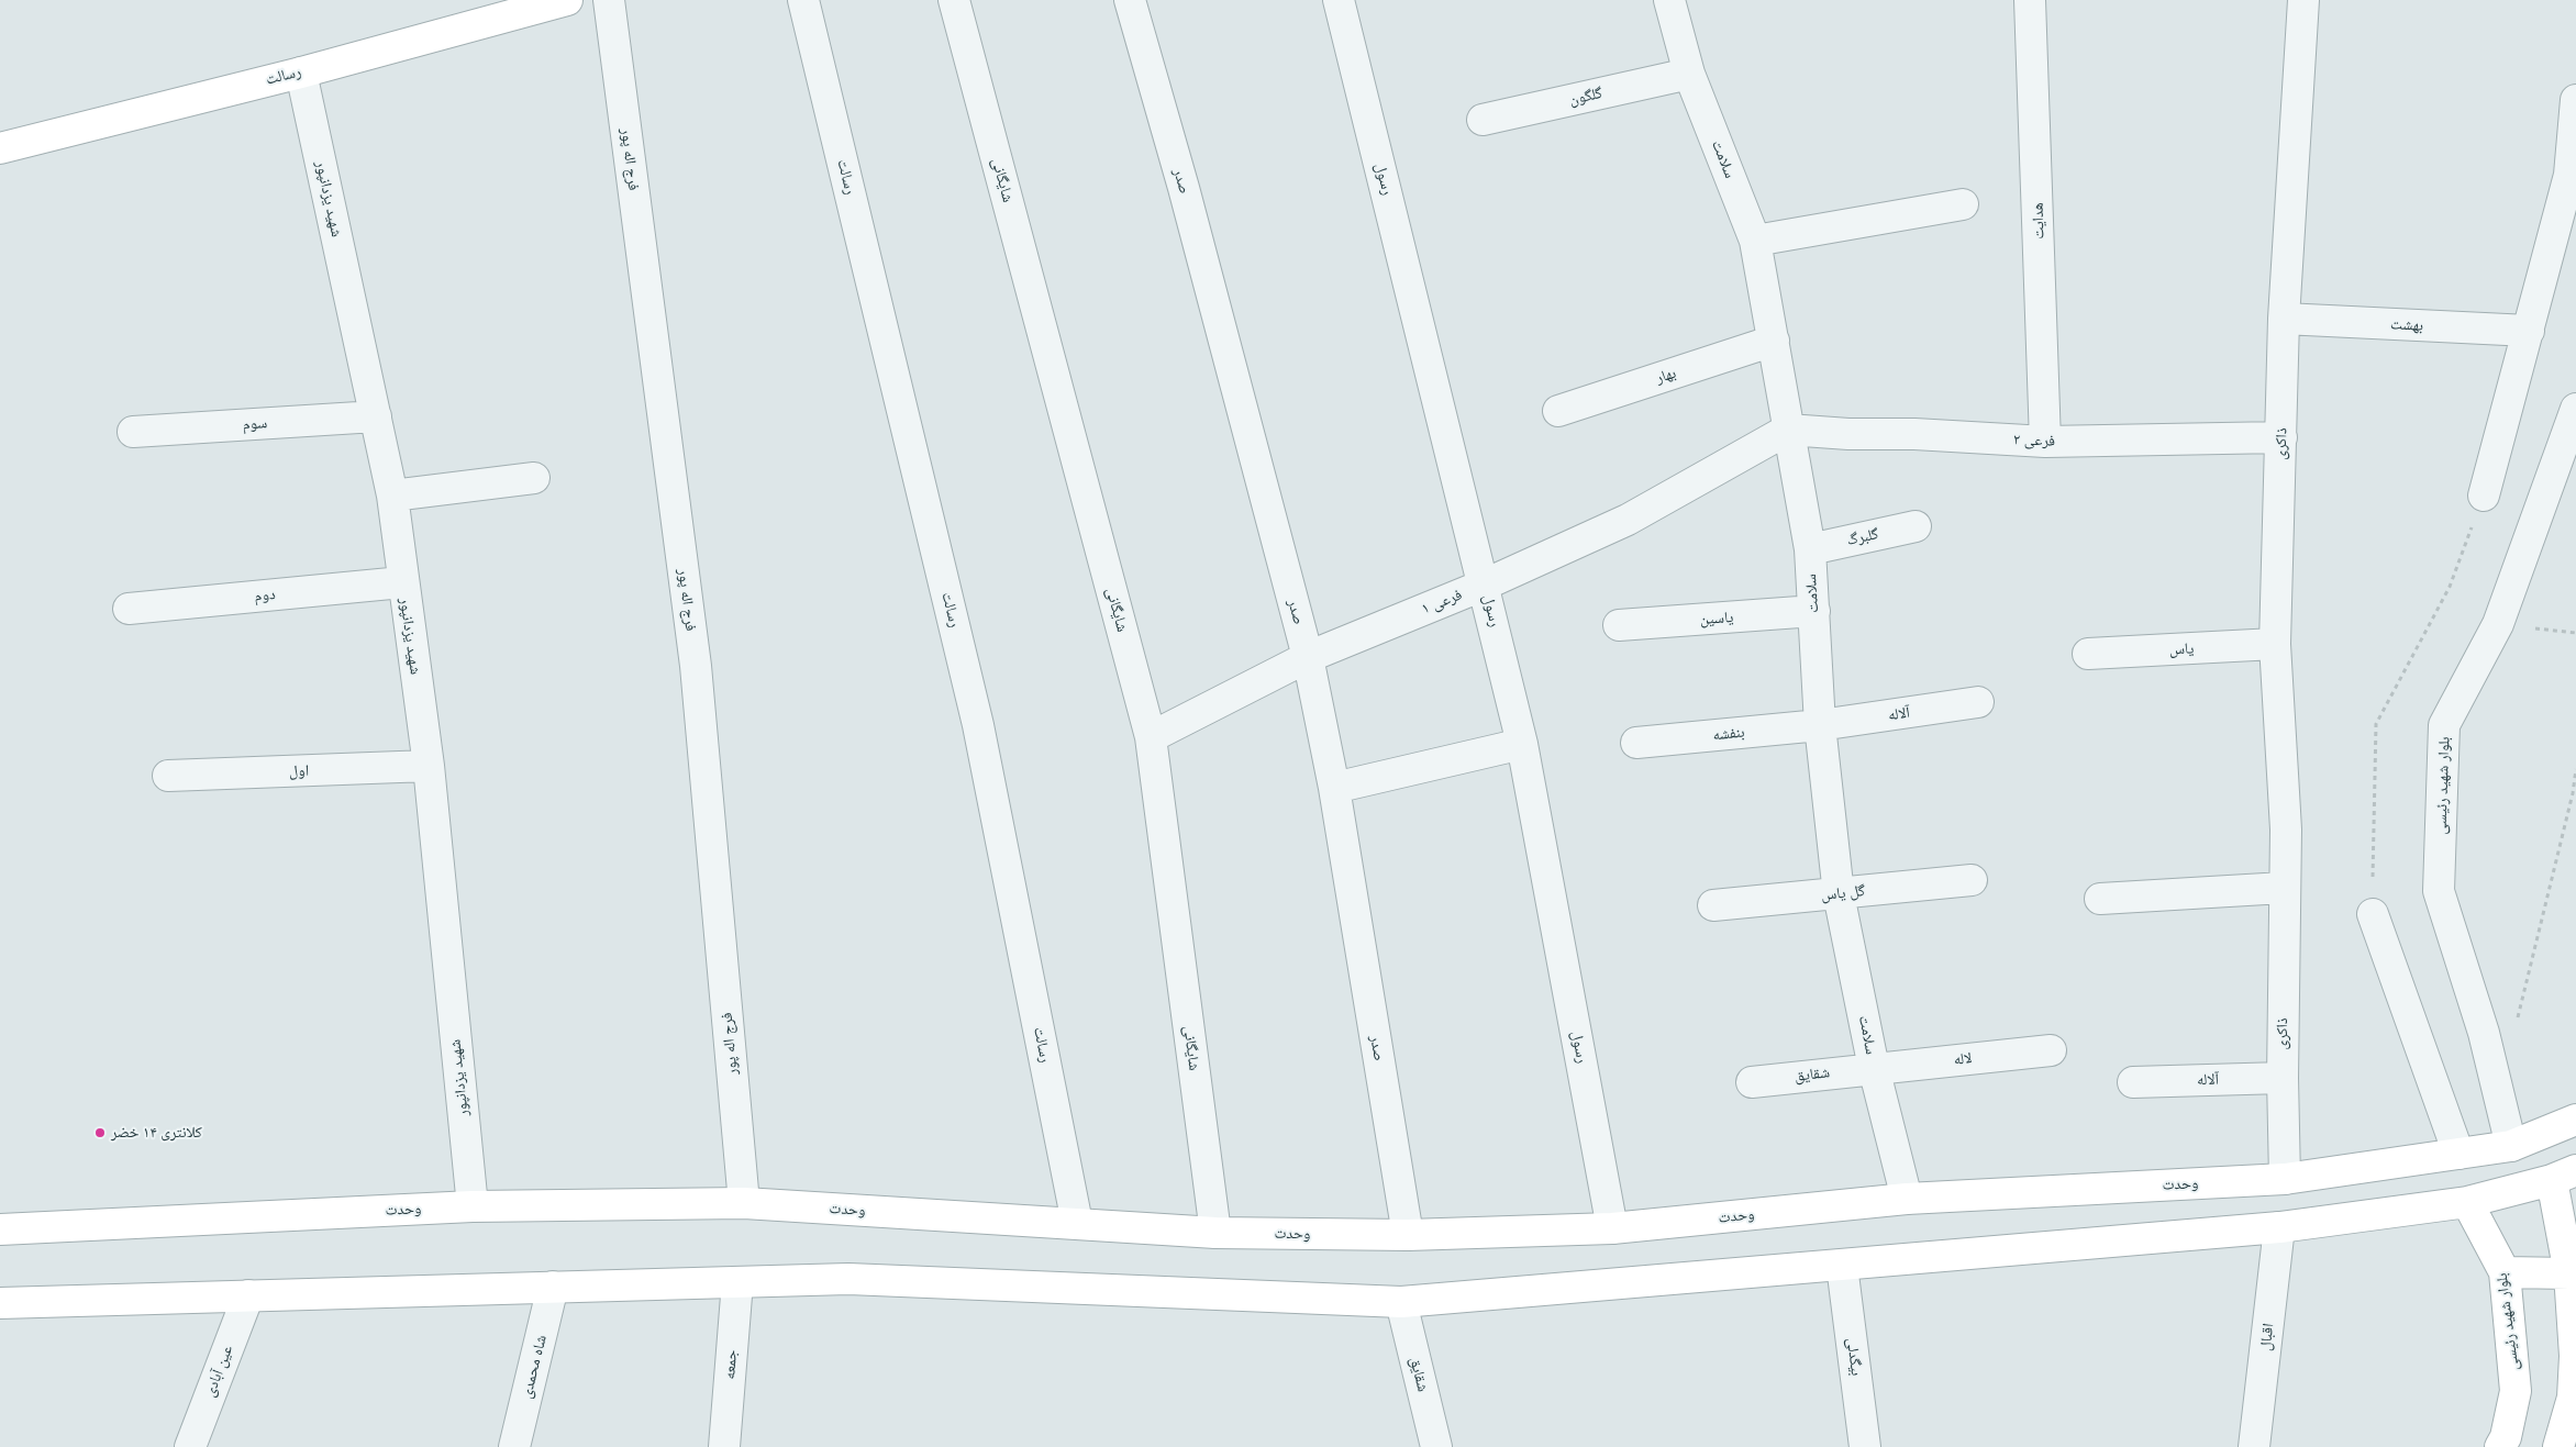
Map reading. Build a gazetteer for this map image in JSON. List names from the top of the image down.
{
  "streets": {
    "main road": ["رسالت", "بلوار شهید رئیسی", "وحدت"],
    "street": [
      "گلگون",
      "فرج اله پور",
      "سلامت",
      "رسول",
      "شایگانی",
      "صدر",
      "شهید یزدانپور",
      "هدایت",
      "بهشت",
      "بهار",
      "سوم",
      "فرعی ۲",
      "ذاکری",
      "گلبرگ",
      "دوم",
      "فرعی ۱",
      "یاسین",
      "یاس",
      "آلاله",
      "بنفشه",
      "اول",
      "گل یاس",
      "لاله",
      "شقایق",
      "اقبال",
      "بیگدلی",
      "جمعه",
      "شاه محمدی",
      "عین آبادی"
    ]
  },
  "crossings": [
    ["رسالت", "شهید یزدانپور"],
    ["رسالت", "وحدت"],
    ["گلگون", "سلامت"],
    ["فرج اله پور", "وحدت"],
    ["سلامت", "بهار"],
    ["سلامت", "فرعی ۲"],
    ["سلامت", "گلبرگ"],
    ["سلامت", "فرعی ۱"],
    ["سلامت", "یاسین"],
    ["سلامت", "آلاله"],
    ["سلامت", "بنفشه"],
    ["سلامت", "گل یاس"],
    ["سلامت", "لاله"],
    ["سلامت", "شقایق"],
    ["سلامت", "وحدت"],
    ["رسول", "فرعی ۱"],
    ["رسول", "وحدت"],
    ["شایگانی", "فرعی ۱"],
    ["شایگانی", "وحدت"],
    ["صدر", "فرعی ۱"],
    ["صدر", "وحدت"],
    ["شهید یزدانپور", "سوم"],
    ["شهید یزدانپور", "دوم"],
    ["شهید یزدانپور", "اول"],
    ["شهید یزدانپور", "وحدت"],
    ["هدایت", "فرعی ۲"],
    ["بهشت", "ذاکری"],
    ["فرعی ۲", "ذاکری"],
    ["فرعی ۲", "فرعی ۱"],
    ["ذاکری", "یاس"],
    ["ذاکری", "آلاله"],
    ["ذاکری", "وحدت"],
    ["آلاله", "بنفشه"],
    ["بلوار شهید رئیسی", "وحدت"],
    ["لاله", "شقایق"]
  ],
  "places": ["کلانتری ۱۴ خضر"]
}
